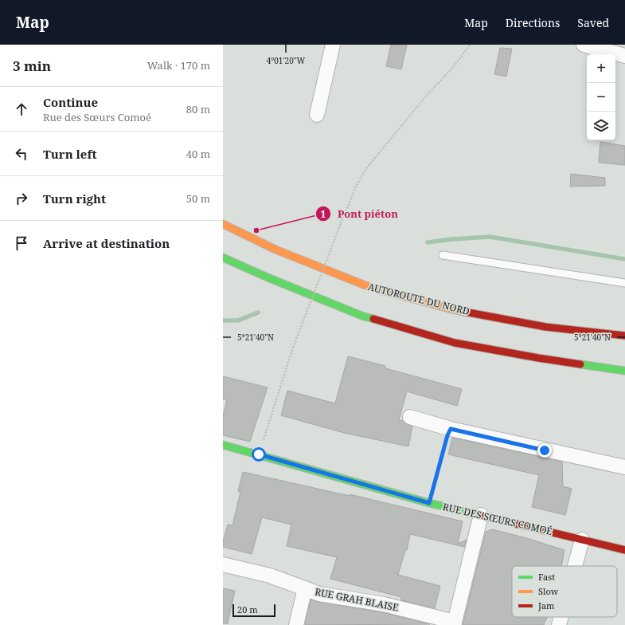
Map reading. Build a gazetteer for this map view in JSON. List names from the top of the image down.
{
  "streets": {
    "main road": ["AUTOROUTE DU NORD", "RUE DES SŒURS COMOÉ"],
    "street": ["RUE GRAH BLAISE"]
  },
  "places": ["Pont piéton"],
  "legend": ["Fast", "Slow", "Jam"],
  "scale_bar": "20 m",
  "page": {
    "header": "Map",
    "nav": ["Map", "Directions", "Saved"],
    "heading": ["3 min", "Walk · 170 m"],
    "map_buttons": ["+", "−"],
    "list": [
      ["Continue", "Rue des Sœurs Comoé", "80 m"],
      ["Turn left", "40 m"],
      ["Turn right", "50 m"],
      "Arrive at destination"
    ],
    "scale": "20 m"
  },
  "coordinates": ["4°01'20\"W", "5°21'40\"N"]
}
